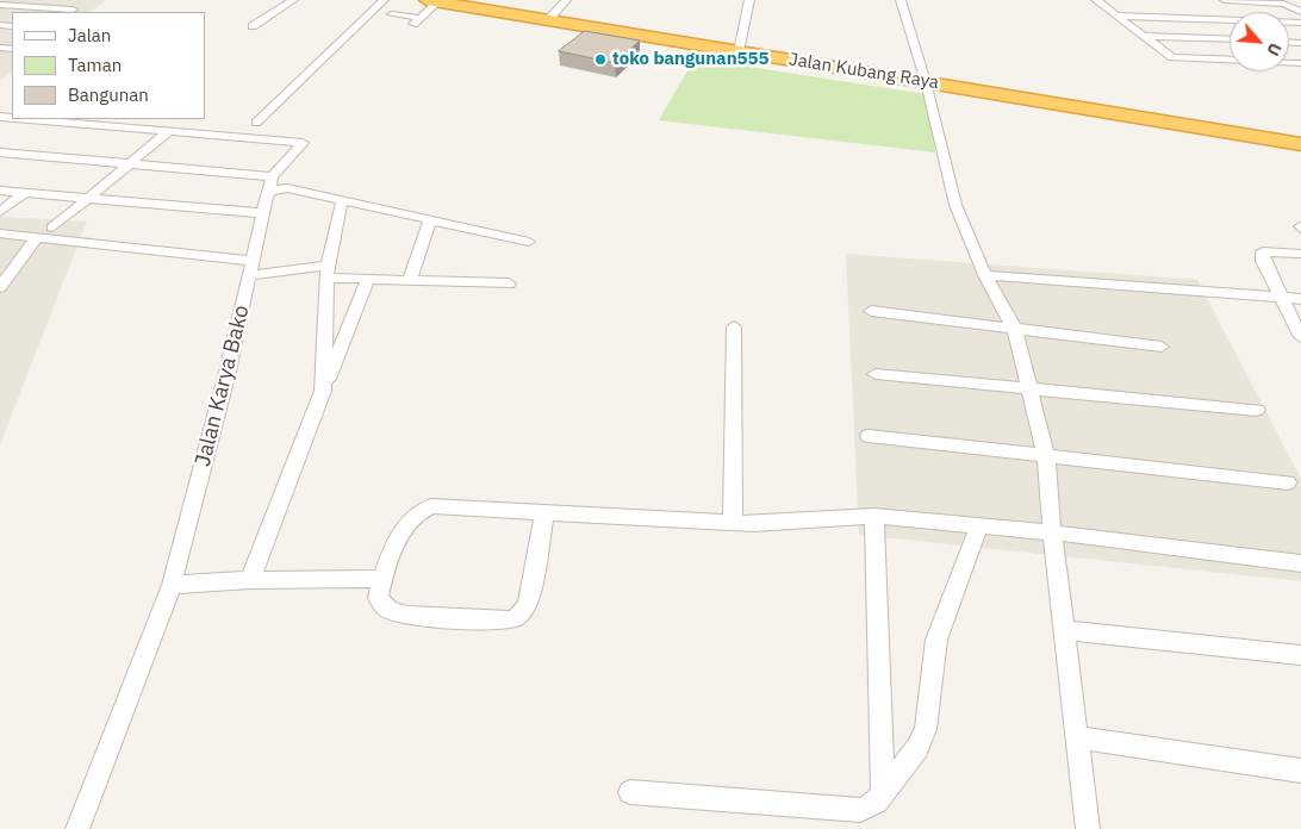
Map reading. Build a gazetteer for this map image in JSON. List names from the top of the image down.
{
  "streets": {
    "highway": ["Jalan Kubang Raya"],
    "street": ["Jalan Karya Bako"]
  },
  "places": ["toko bangunan555"],
  "legend": ["Jalan", "Taman", "Bangunan"],
  "north": "bottom right"
}
